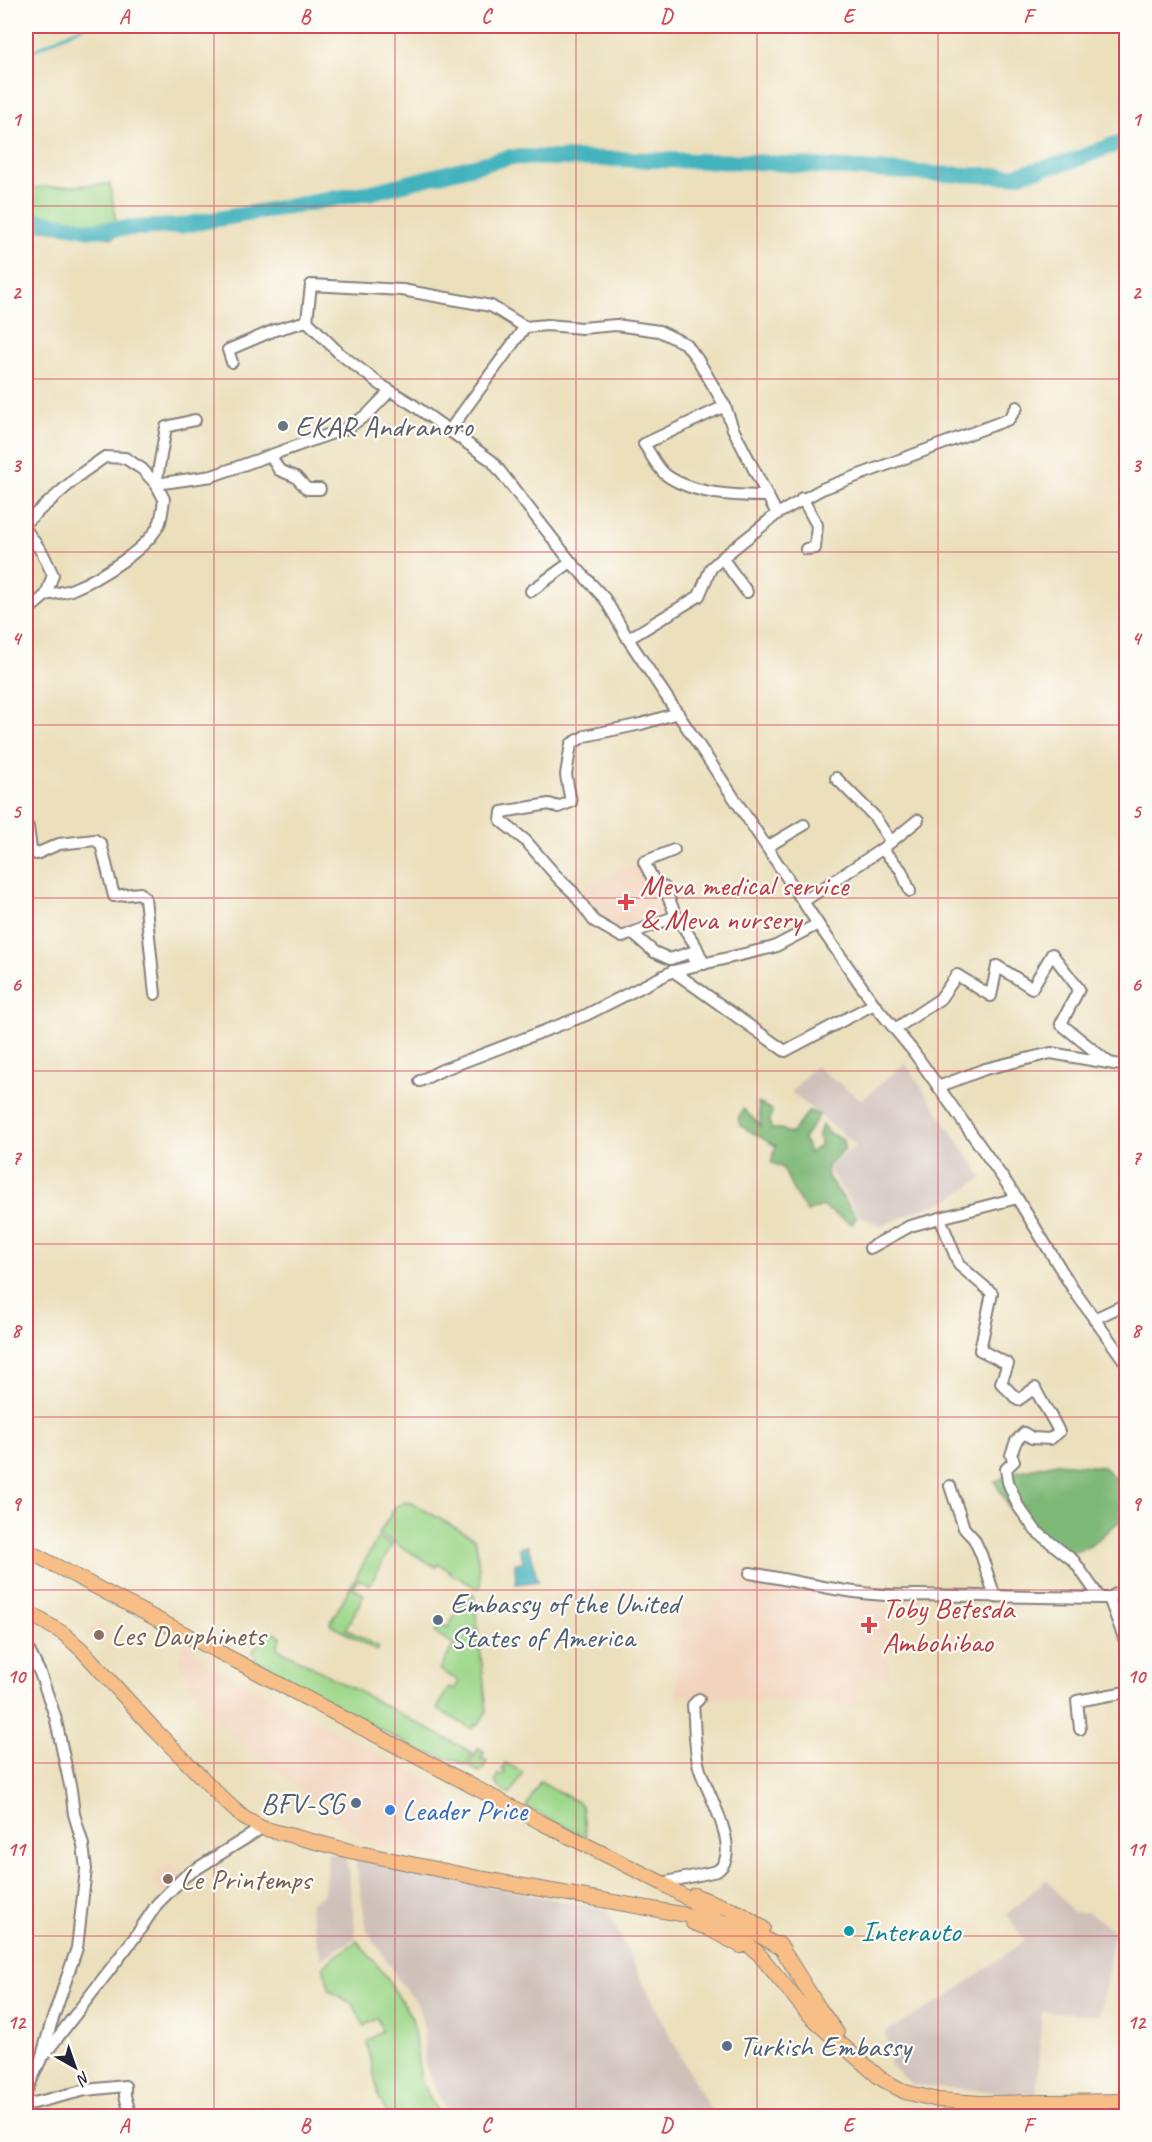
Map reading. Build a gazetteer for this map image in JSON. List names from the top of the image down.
{
  "places": {
    "other": [
      "EKAR Andranoro",
      "Embassy of the United States of America",
      "Les Dauphinets",
      "BFV-SG",
      "Leader Price",
      "Le Printemps",
      "Interauto",
      "Turkish Embassy"
    ],
    "health": ["Meva medical service & Meva nursery", "Toby Betesda Ambohibao"]
  },
  "north": "bottom right",
  "grid": {
    "columns": [
      "A",
      "B",
      "C",
      "D",
      "E",
      "F"
    ],
    "rows": [
      "1",
      "2",
      "3",
      "4",
      "5",
      "6",
      "7",
      "8",
      "9",
      "10",
      "11",
      "12"
    ]
  }
}
